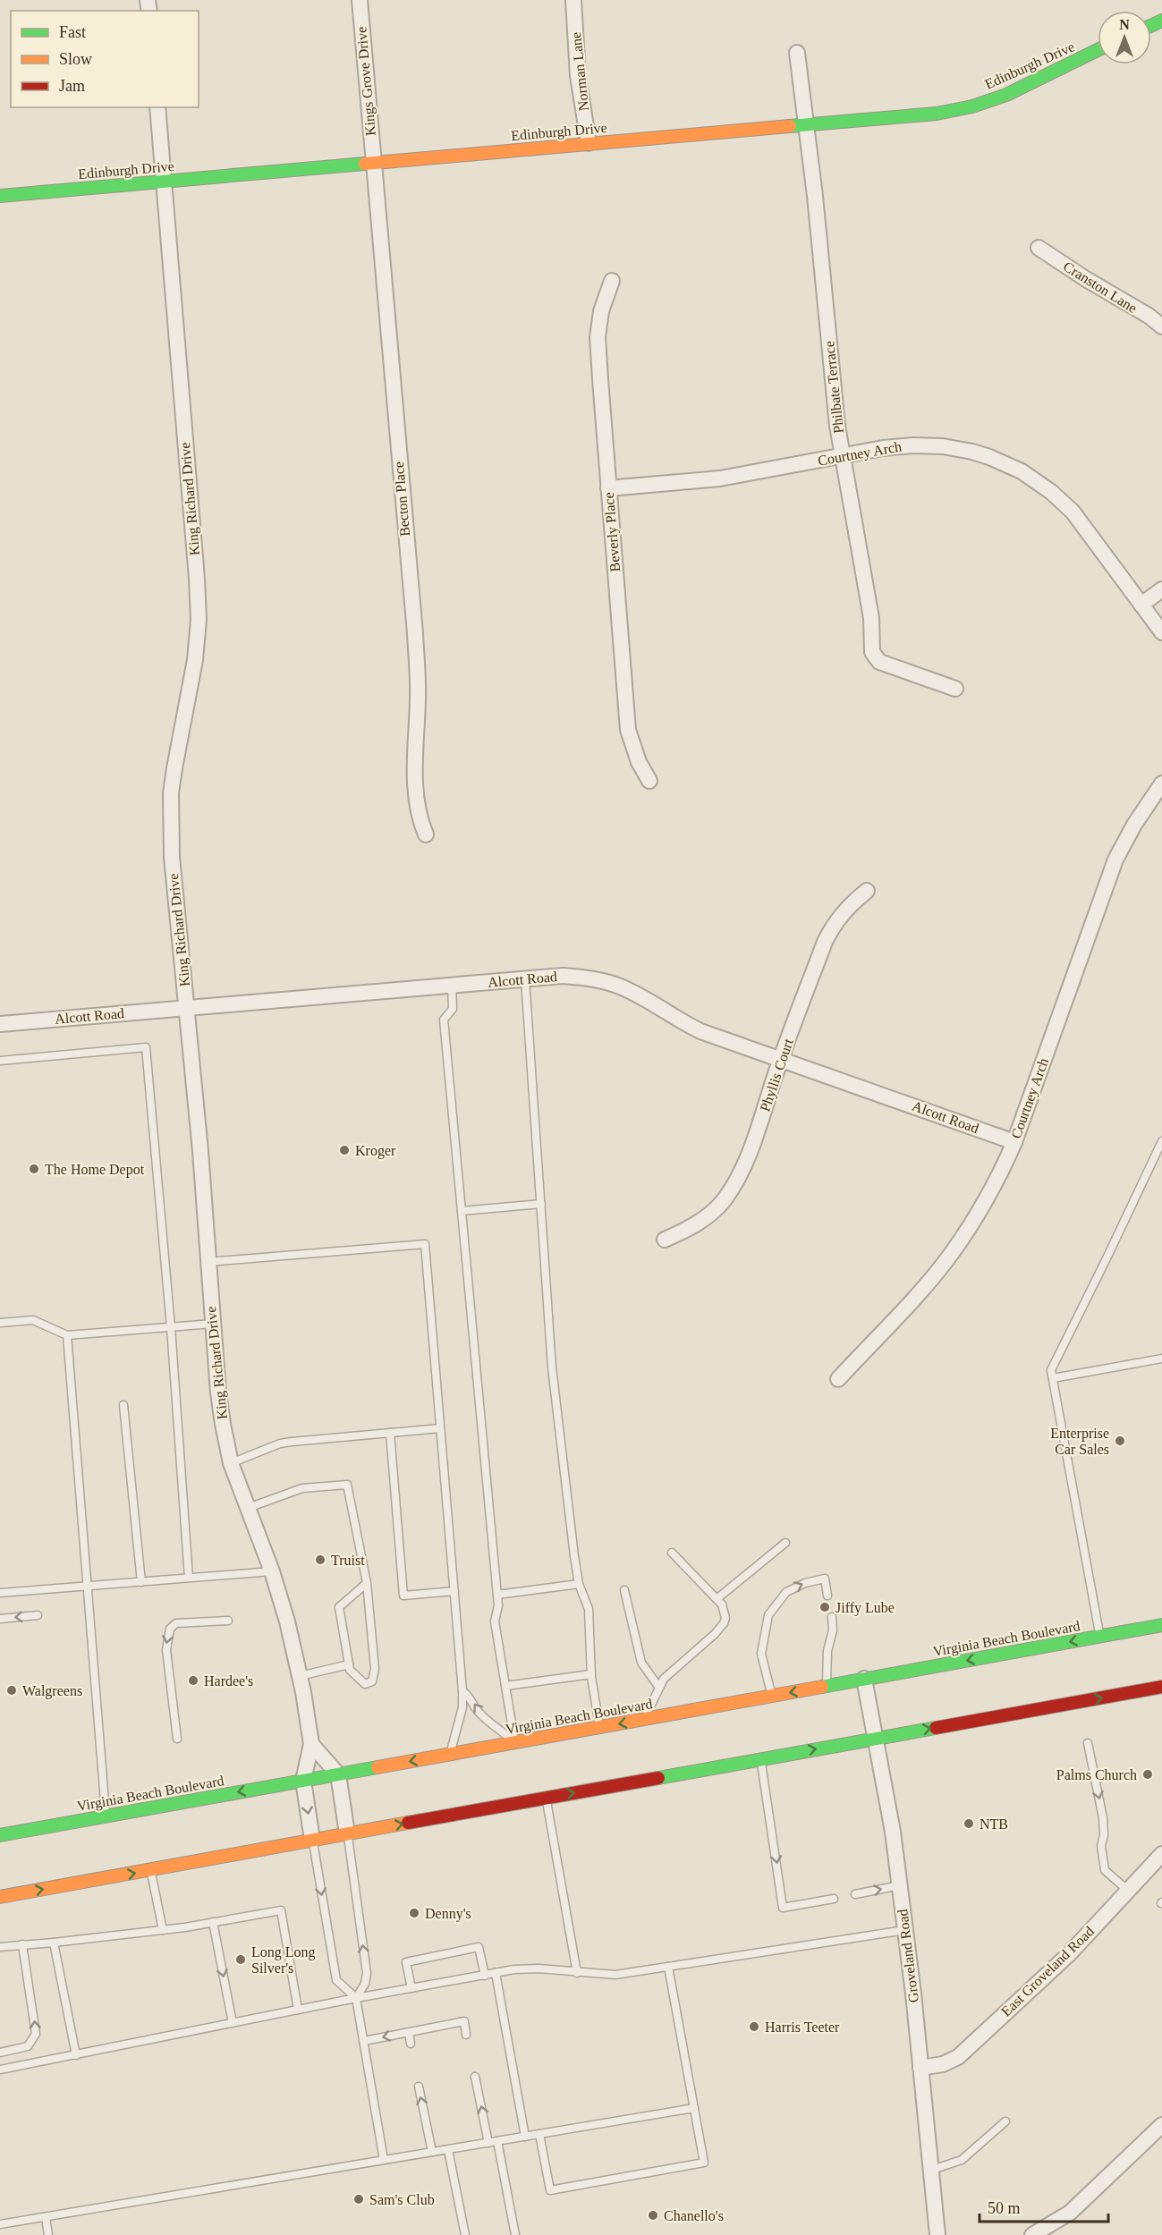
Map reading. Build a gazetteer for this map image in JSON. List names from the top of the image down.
{
  "streets": {
    "main road": ["Edinburgh Drive", "Virginia Beach Boulevard"],
    "street": [
      "Norman Lane",
      "Kings Grove Drive",
      "Cranston Lane",
      "Philbate Terrace",
      "Courtney Arch",
      "King Richard Drive",
      "Becton Place",
      "Beverly Place",
      "Alcott Road",
      "Phyllis Court",
      "Groveland Road",
      "East Groveland Road"
    ]
  },
  "crossings": [
    ["Edinburgh Drive", "Norman Lane"],
    ["Edinburgh Drive", "Kings Grove Drive"],
    ["Edinburgh Drive", "Philbate Terrace"],
    ["Edinburgh Drive", "King Richard Drive"],
    ["Edinburgh Drive", "Becton Place"],
    ["Kings Grove Drive", "Becton Place"],
    ["Philbate Terrace", "Courtney Arch"],
    ["Courtney Arch", "Beverly Place"],
    ["Courtney Arch", "Alcott Road"],
    ["King Richard Drive", "Alcott Road"],
    ["King Richard Drive", "Virginia Beach Boulevard"],
    ["Alcott Road", "Phyllis Court"],
    ["Virginia Beach Boulevard", "Groveland Road"],
    ["Groveland Road", "East Groveland Road"]
  ],
  "places": [
    "Kroger",
    "The Home Depot",
    "Enterprise Car Sales",
    "Truist",
    "Jiffy Lube",
    "Hardee's",
    "Walgreens",
    "Palms Church",
    "NTB",
    "Denny's",
    "Long Long Silver's",
    "Harris Teeter",
    "Sam's Club",
    "Chanello's"
  ],
  "legend": ["Fast", "Slow", "Jam"],
  "scale_bar": "50 m",
  "north": "top"
}
